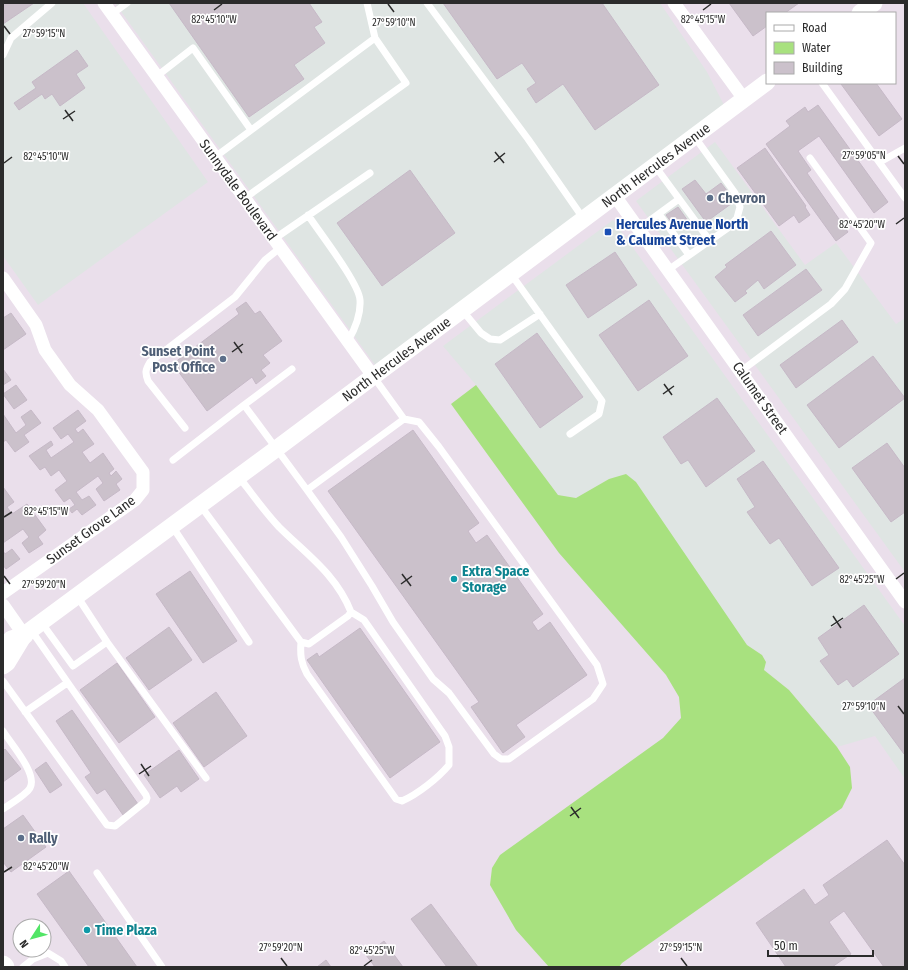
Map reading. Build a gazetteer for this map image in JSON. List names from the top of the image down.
{
  "streets": {
    "street": [
      "North Hercules Avenue",
      "Sunnydale Boulevard",
      "Calumet Street",
      "Sunset Grove Lane"
    ]
  },
  "crossings": [
    ["North Hercules Avenue", "Sunnydale Boulevard"],
    ["North Hercules Avenue", "Calumet Street"]
  ],
  "places": {
    "other": [
      "Chevron",
      "Sunset Point Post Office",
      "Extra Space Storage",
      "Rally",
      "Time Plaza"
    ],
    "transit": ["Hercules Avenue North & Calumet Street"]
  },
  "legend": ["Road", "Water", "Building"],
  "scale_bar": "50 m",
  "north": "bottom left",
  "coordinates": [
    "82°45'10\"W",
    "82°45'15\"W",
    "27°59'10\"N",
    "27°59'15\"N",
    "27°59'05\"N",
    "82°45'20\"W",
    "82°45'25\"W",
    "27°59'20\"N"
  ]
}
